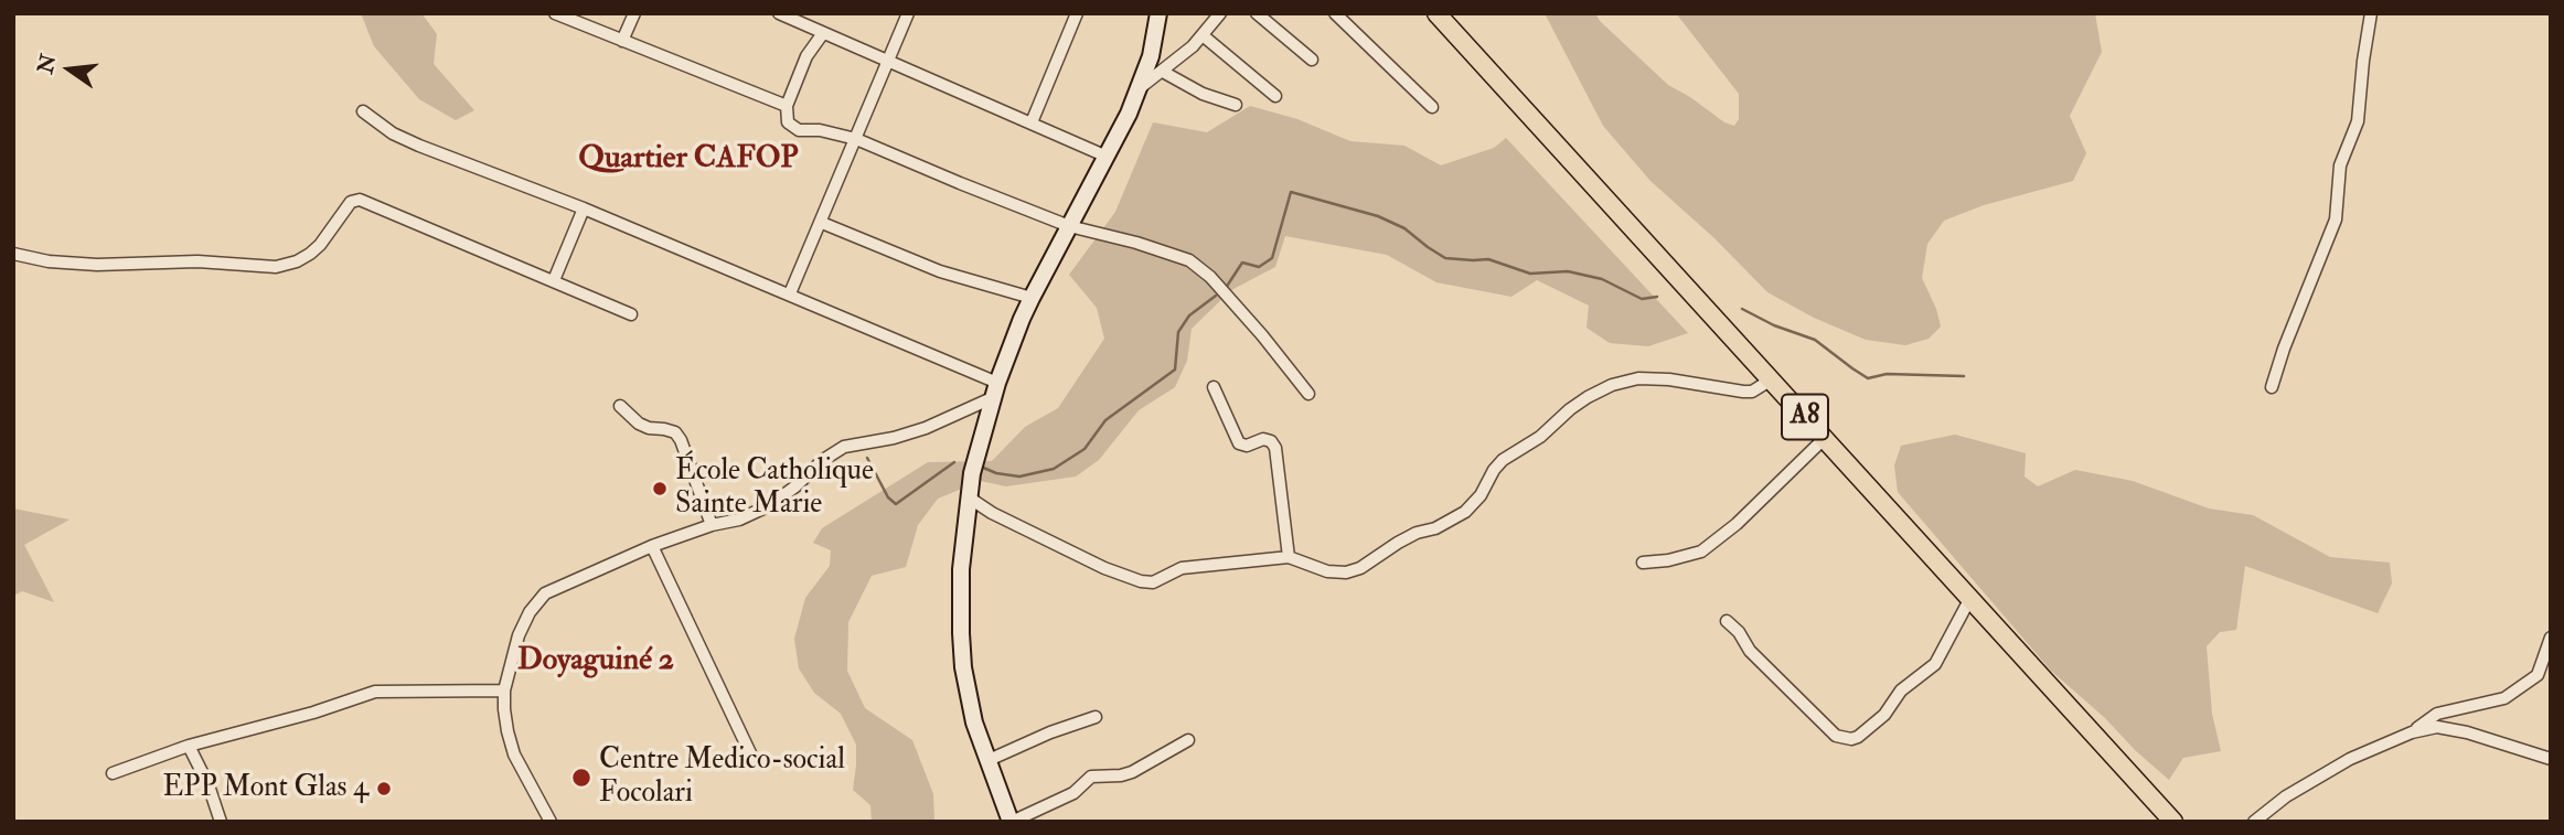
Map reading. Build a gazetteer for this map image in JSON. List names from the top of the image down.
{
  "streets": {
    "main road": ["A8"]
  },
  "districts": ["Quartier CAFOP", "Doyaguiné 2"],
  "places": ["École Catholique Sainte Marie", "Centre Medico-social Focolari", "EPP Mont Glas 4"],
  "north": "left"
}
